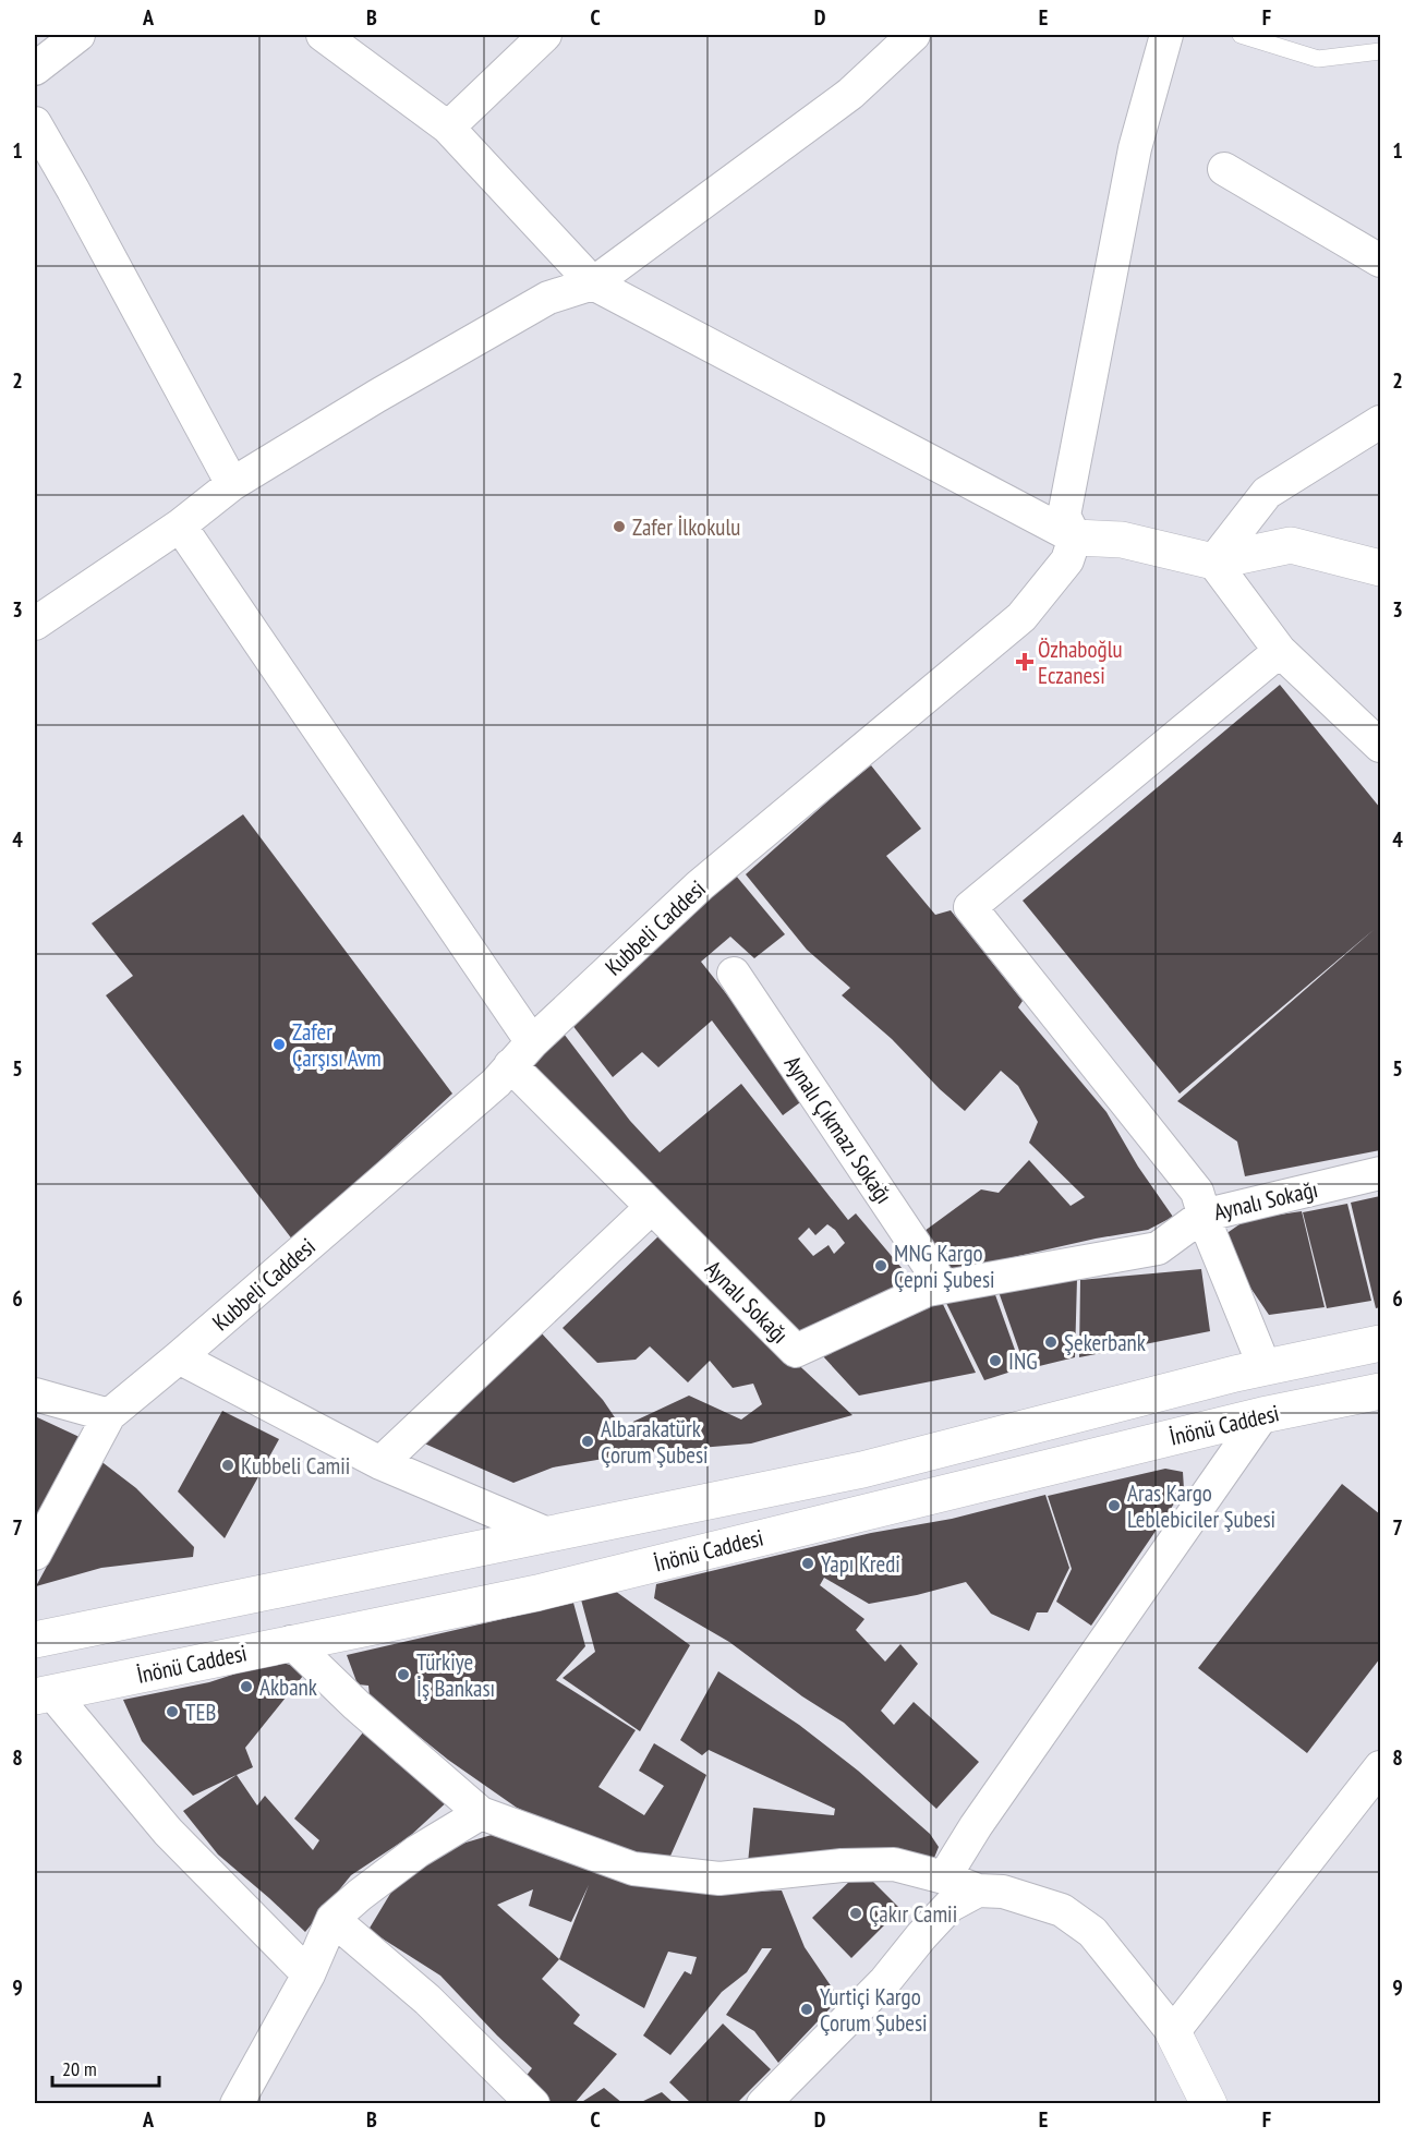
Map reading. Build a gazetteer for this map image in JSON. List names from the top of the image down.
{
  "streets": {
    "street": [
      "Kubbeli Caddesi",
      "Aynalı Çıkmazı Sokağı",
      "Aynalı Sokağı",
      "İnönü Caddesi"
    ]
  },
  "crossings": [
    ["Kubbeli Caddesi", "Aynalı Sokağı"],
    ["Aynalı Çıkmazı Sokağı", "Aynalı Sokağı"]
  ],
  "places": {
    "other": [
      "Zafer İlkokulu",
      "Zafer Çarşısı Avm",
      "MNG Kargo Çepni Şubesi",
      "Şekerbank",
      "ING",
      "Albarakatürk Çorum Şubesi",
      "Kubbeli Camii",
      "Aras Kargo Leblebiciler Şubesi",
      "Yapı Kredi",
      "Türkiye İş Bankası",
      "Akbank",
      "TEB",
      "Çakır Camii",
      "Yurtiçi Kargo Çorum Şubesi"
    ],
    "health": ["Özhaboğlu Eczanesi"]
  },
  "scale_bar": "20 m",
  "grid": {
    "columns": [
      "A",
      "B",
      "C",
      "D",
      "E",
      "F"
    ],
    "rows": [
      "1",
      "2",
      "3",
      "4",
      "5",
      "6",
      "7",
      "8",
      "9"
    ]
  }
}
